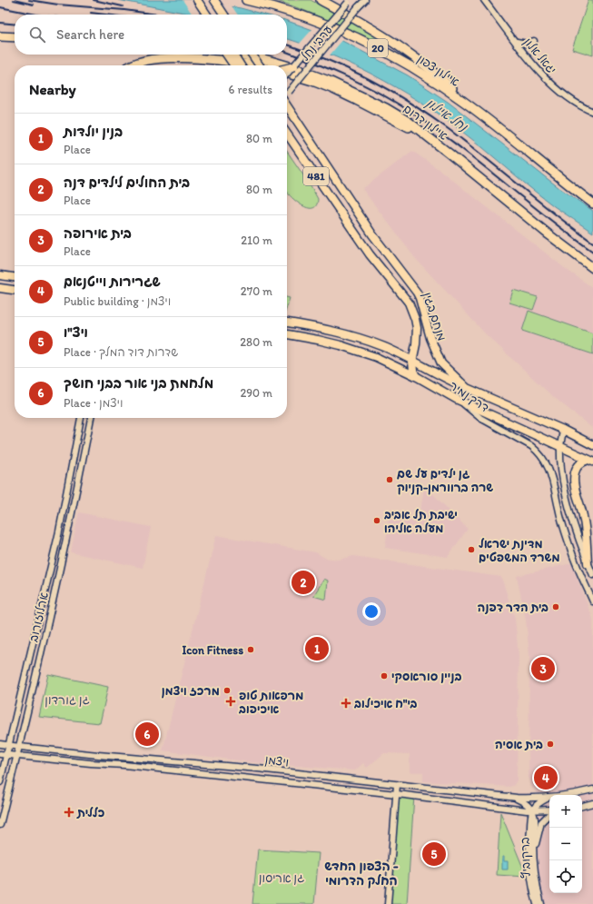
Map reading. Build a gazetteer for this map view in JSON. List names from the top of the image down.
{
  "streets": {
    "highway": ["20", "איילון צפון", "איילון דרום"],
    "main road": ["481", "מנחם בגין", "דרך נמיר"],
    "street": [
      "ערבי נחל",
      "יגאל אלון",
      "ארלוזורוב",
      "ויצמן",
      "ברקוביץ"
    ]
  },
  "crossings": [
    ["מנחם בגין", "דרך נמיר"],
    ["ארלוזורוב", "ויצמן"],
    ["ויצמן", "ברקוביץ"]
  ],
  "districts": ["הצפון החדש - החלק הדרומי"],
  "water": ["נחל איילון"],
  "parks": ["גן גורדון", "גן אריסון"],
  "places": {
    "other": [
      "גן ילדים על שם שרה ברוורמן-קניוק",
      "ישיבת תל אביב מעלה אליהו",
      "מדינת ישראל משרד המשפטים",
      "בית הדר דפנה",
      "Icon Fitness",
      "בניין סוראסקי",
      "מרכז ויצמן",
      "בית אסיה"
    ],
    "health": ["מרפאות טופ איכיפוב", "בי\"ח איכילוב", "כללית"]
  },
  "page": {
    "search": "Search here",
    "heading": ["Nearby", "6 results"],
    "list": [
      {
        "mark": "1",
        "name": "בנין יולדות",
        "note": "Place",
        "value": "80 m"
      },
      {
        "mark": "2",
        "name": "בית החולים לילדים דנה",
        "note": "Place",
        "value": "80 m"
      },
      {
        "mark": "3",
        "name": "בית אירופה",
        "note": "Place",
        "value": "210 m"
      },
      {
        "mark": "4",
        "name": "שגרירות וייטנאם",
        "note": "Public building · ויצמן",
        "value": "270 m"
      },
      {
        "mark": "5",
        "name": "ויצ\"ו",
        "note": "Place · שדרות דוד המלך",
        "value": "280 m"
      },
      {
        "mark": "6",
        "name": "מלחמת בני אור בבני חושך",
        "note": "Place · ויצמן",
        "value": "290 m"
      }
    ],
    "pins": [
      "2",
      "1",
      "3",
      "6",
      "4",
      "5"
    ],
    "map_buttons": ["+", "−"]
  }
}
